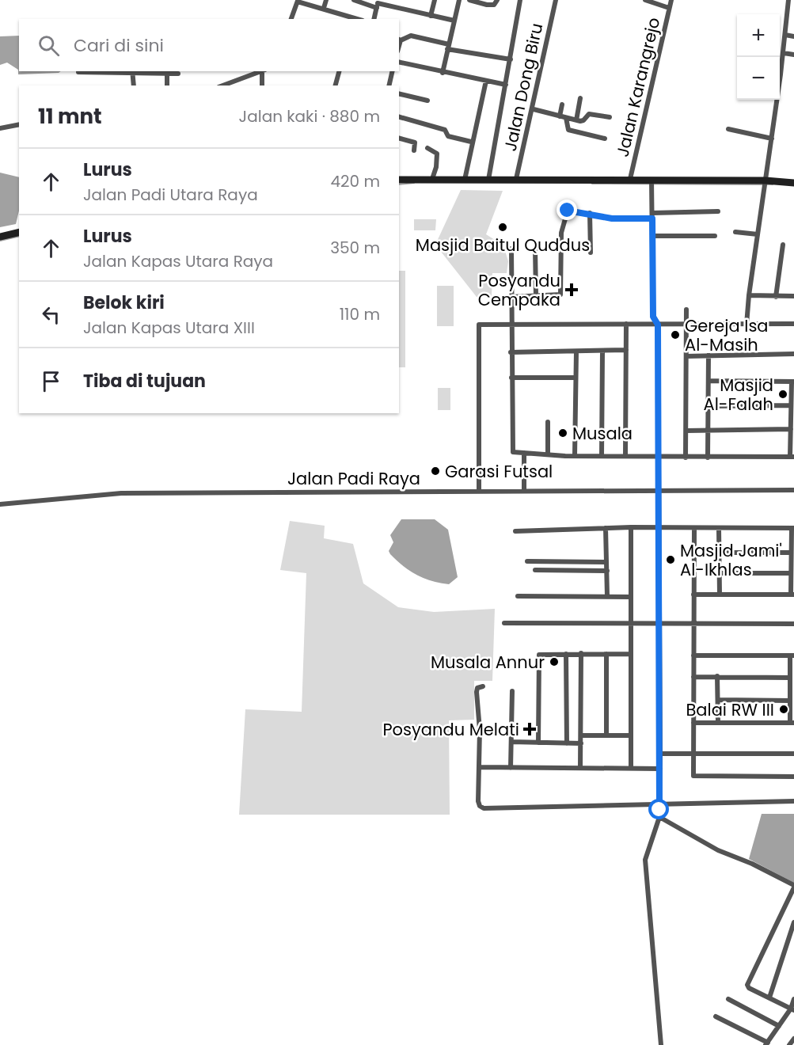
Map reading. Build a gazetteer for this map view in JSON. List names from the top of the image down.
{
  "streets": {
    "street": ["Jalan Dong Biru", "Jalan Karangrejo", "Jalan Padi Raya"]
  },
  "places": {
    "other": [
      "Masjid Baitul Quddus",
      "Gereja Isa Al-Masih",
      "Masjid Al-Falah",
      "Musala",
      "Garasi Futsal",
      "Masjid Jami' Al-Ikhlas",
      "Musala Annur",
      "Balai RW III"
    ],
    "health": ["Posyandu Cempaka", "Posyandu Melati"]
  },
  "page": {
    "map_buttons": ["+", "−"],
    "search": "Cari di sini",
    "heading": ["11 mnt", "Jalan kaki · 880 m"],
    "list": [
      ["Lurus", "Jalan Padi Utara Raya", "420 m"],
      ["Lurus", "Jalan Kapas Utara Raya", "350 m"],
      ["Belok kiri", "Jalan Kapas Utara XIII", "110 m"],
      "Tiba di tujuan"
    ]
  }
}
